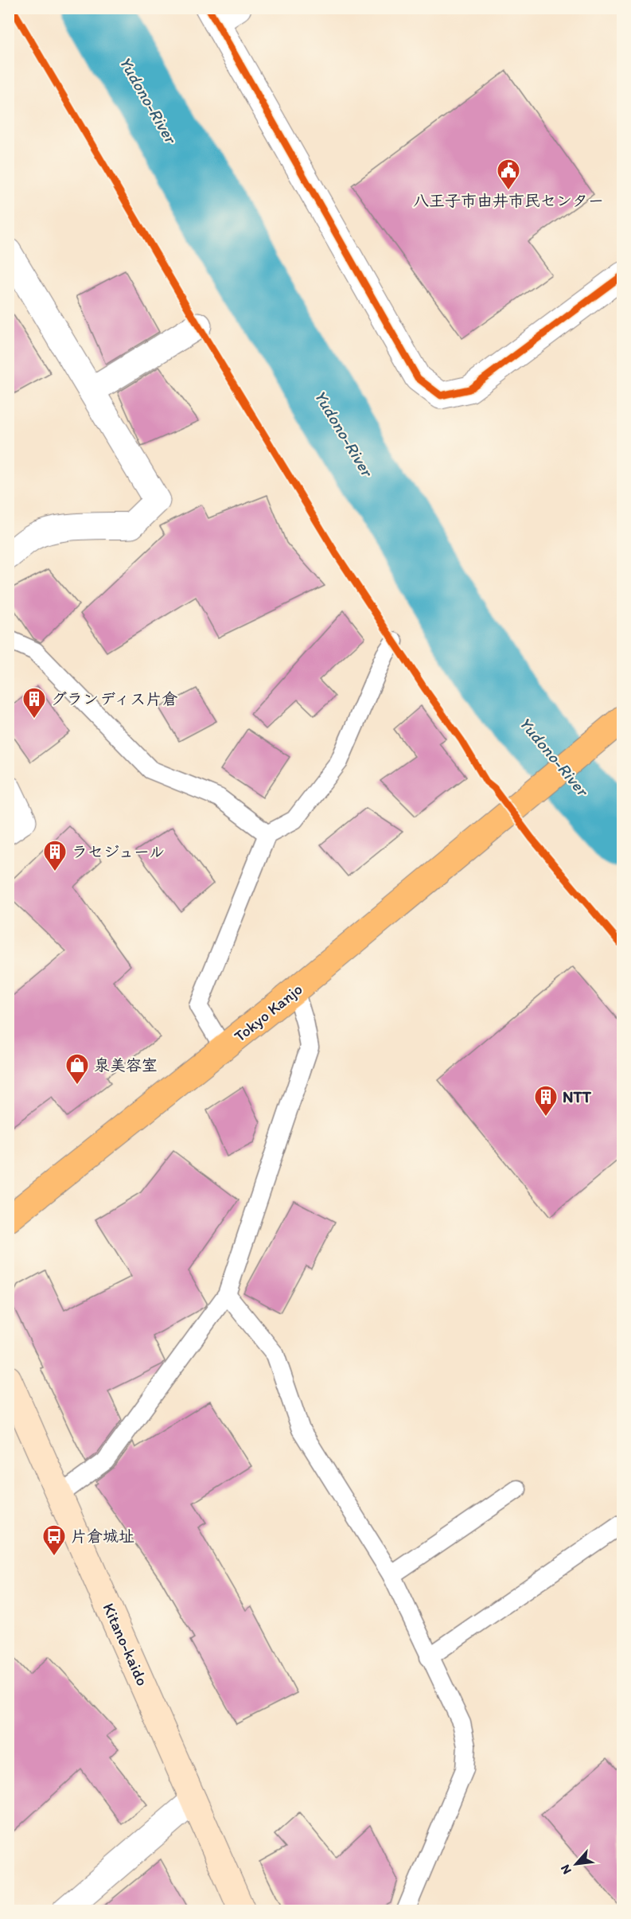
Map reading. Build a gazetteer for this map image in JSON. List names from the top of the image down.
{
  "streets": {
    "highway": ["Tokyo Kanjo"],
    "main road": ["Kitano-kaido"]
  },
  "water": ["Yudono-River"],
  "places": {
    "public building": ["八王子市由井市民センター"],
    "building": ["グランディス片倉", "ラセジュール", "NTT"],
    "shop": ["泉美容室"],
    "bus stop": ["片倉城址"]
  },
  "north": "bottom left"
}
